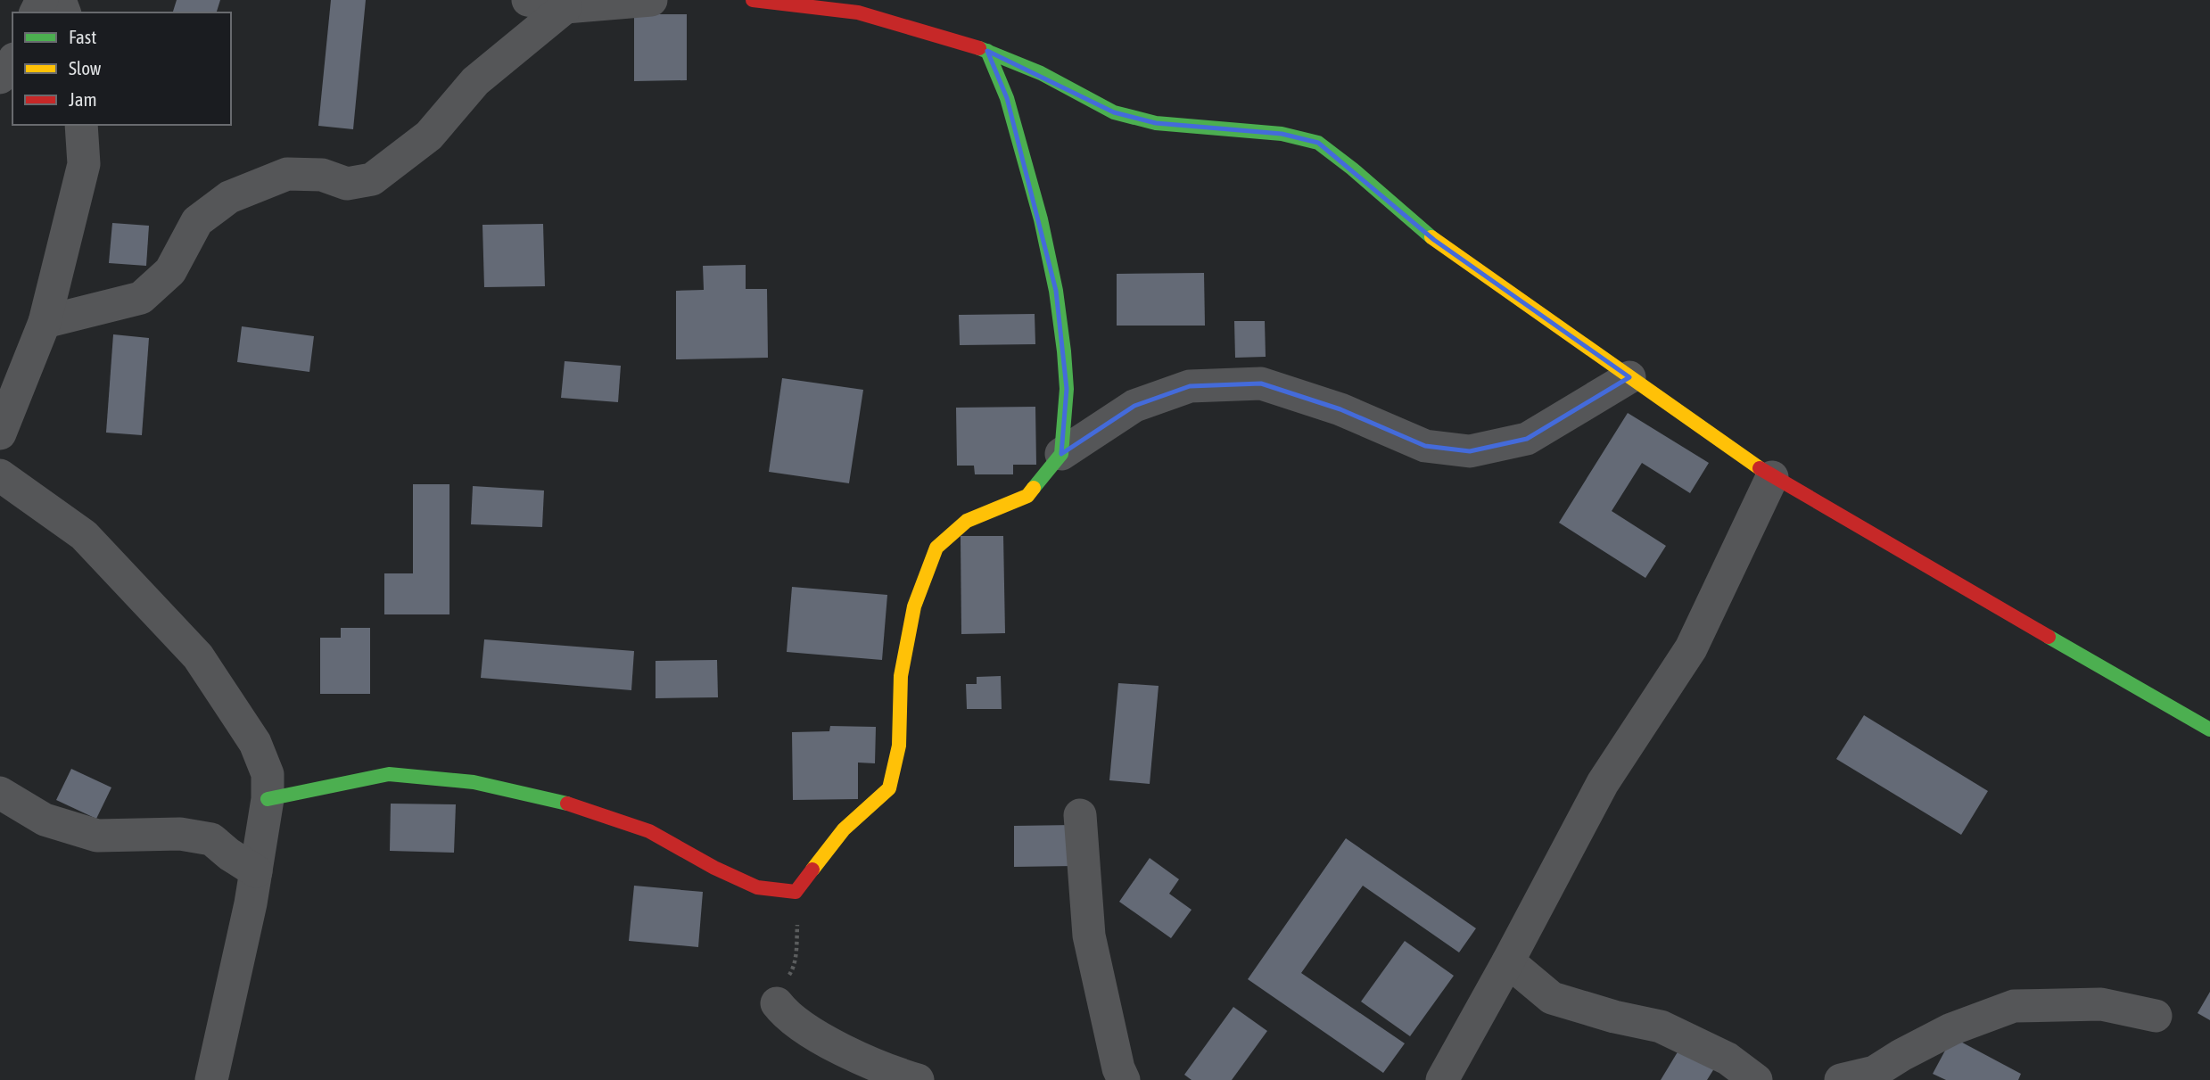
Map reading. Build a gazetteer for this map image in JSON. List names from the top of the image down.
{
  "legend": ["Fast", "Slow", "Jam"]
}
